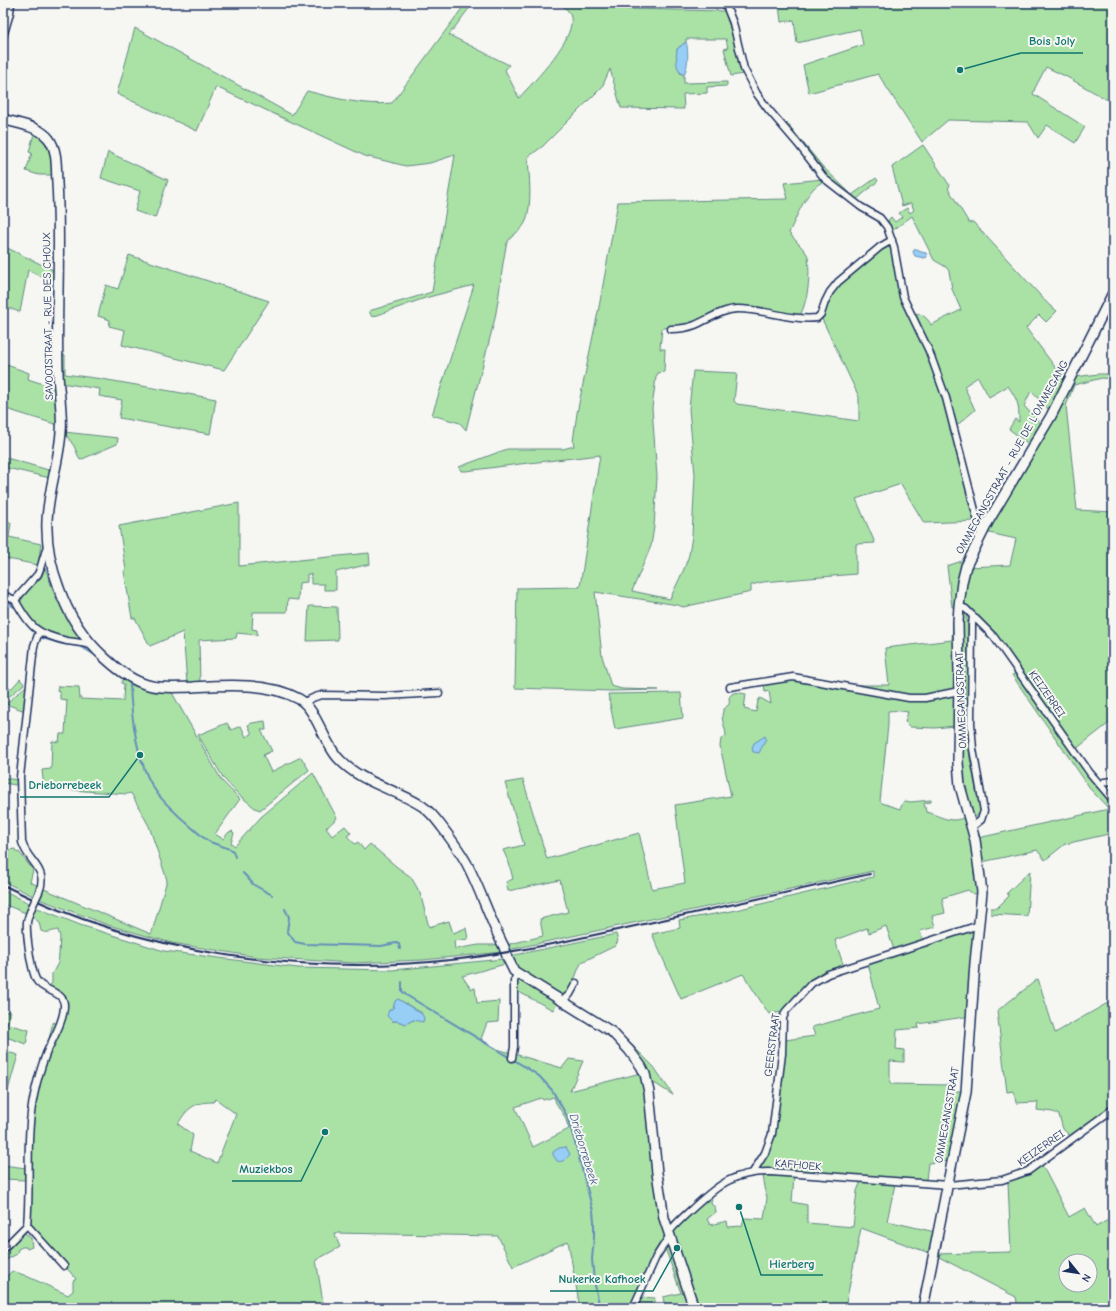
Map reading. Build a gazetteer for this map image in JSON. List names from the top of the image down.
{
  "streets": {
    "main road": ["SAVOOISTRAAT - RUE DES CHOUX", "OMMEGANGSTRAAT - RUE DE L'OMMEGANG", "OMMEGANGSTRAAT"],
    "street": ["KEIZERREI", "GEERSTRAAT", "KAFHOEK"]
  },
  "crossings": [
    ["OMMEGANGSTRAAT - RUE DE L'OMMEGANG", "KEIZERREI"],
    ["OMMEGANGSTRAAT - RUE DE L'OMMEGANG", "OMMEGANGSTRAAT"],
    ["OMMEGANGSTRAAT - RUE DE L'OMMEGANG", "GEERSTRAAT"],
    ["KEIZERREI", "OMMEGANGSTRAAT"],
    ["KEIZERREI", "KAFHOEK"],
    ["OMMEGANGSTRAAT", "GEERSTRAAT"],
    ["OMMEGANGSTRAAT", "KAFHOEK"],
    ["GEERSTRAAT", "KAFHOEK"]
  ],
  "water": ["Drieborrebeek"],
  "places": [
    "Bois Joly",
    "Drieborrebeek",
    "Muziekbos",
    "Hierberg",
    "Nukerke Kafhoek"
  ],
  "north": "bottom right"
}
